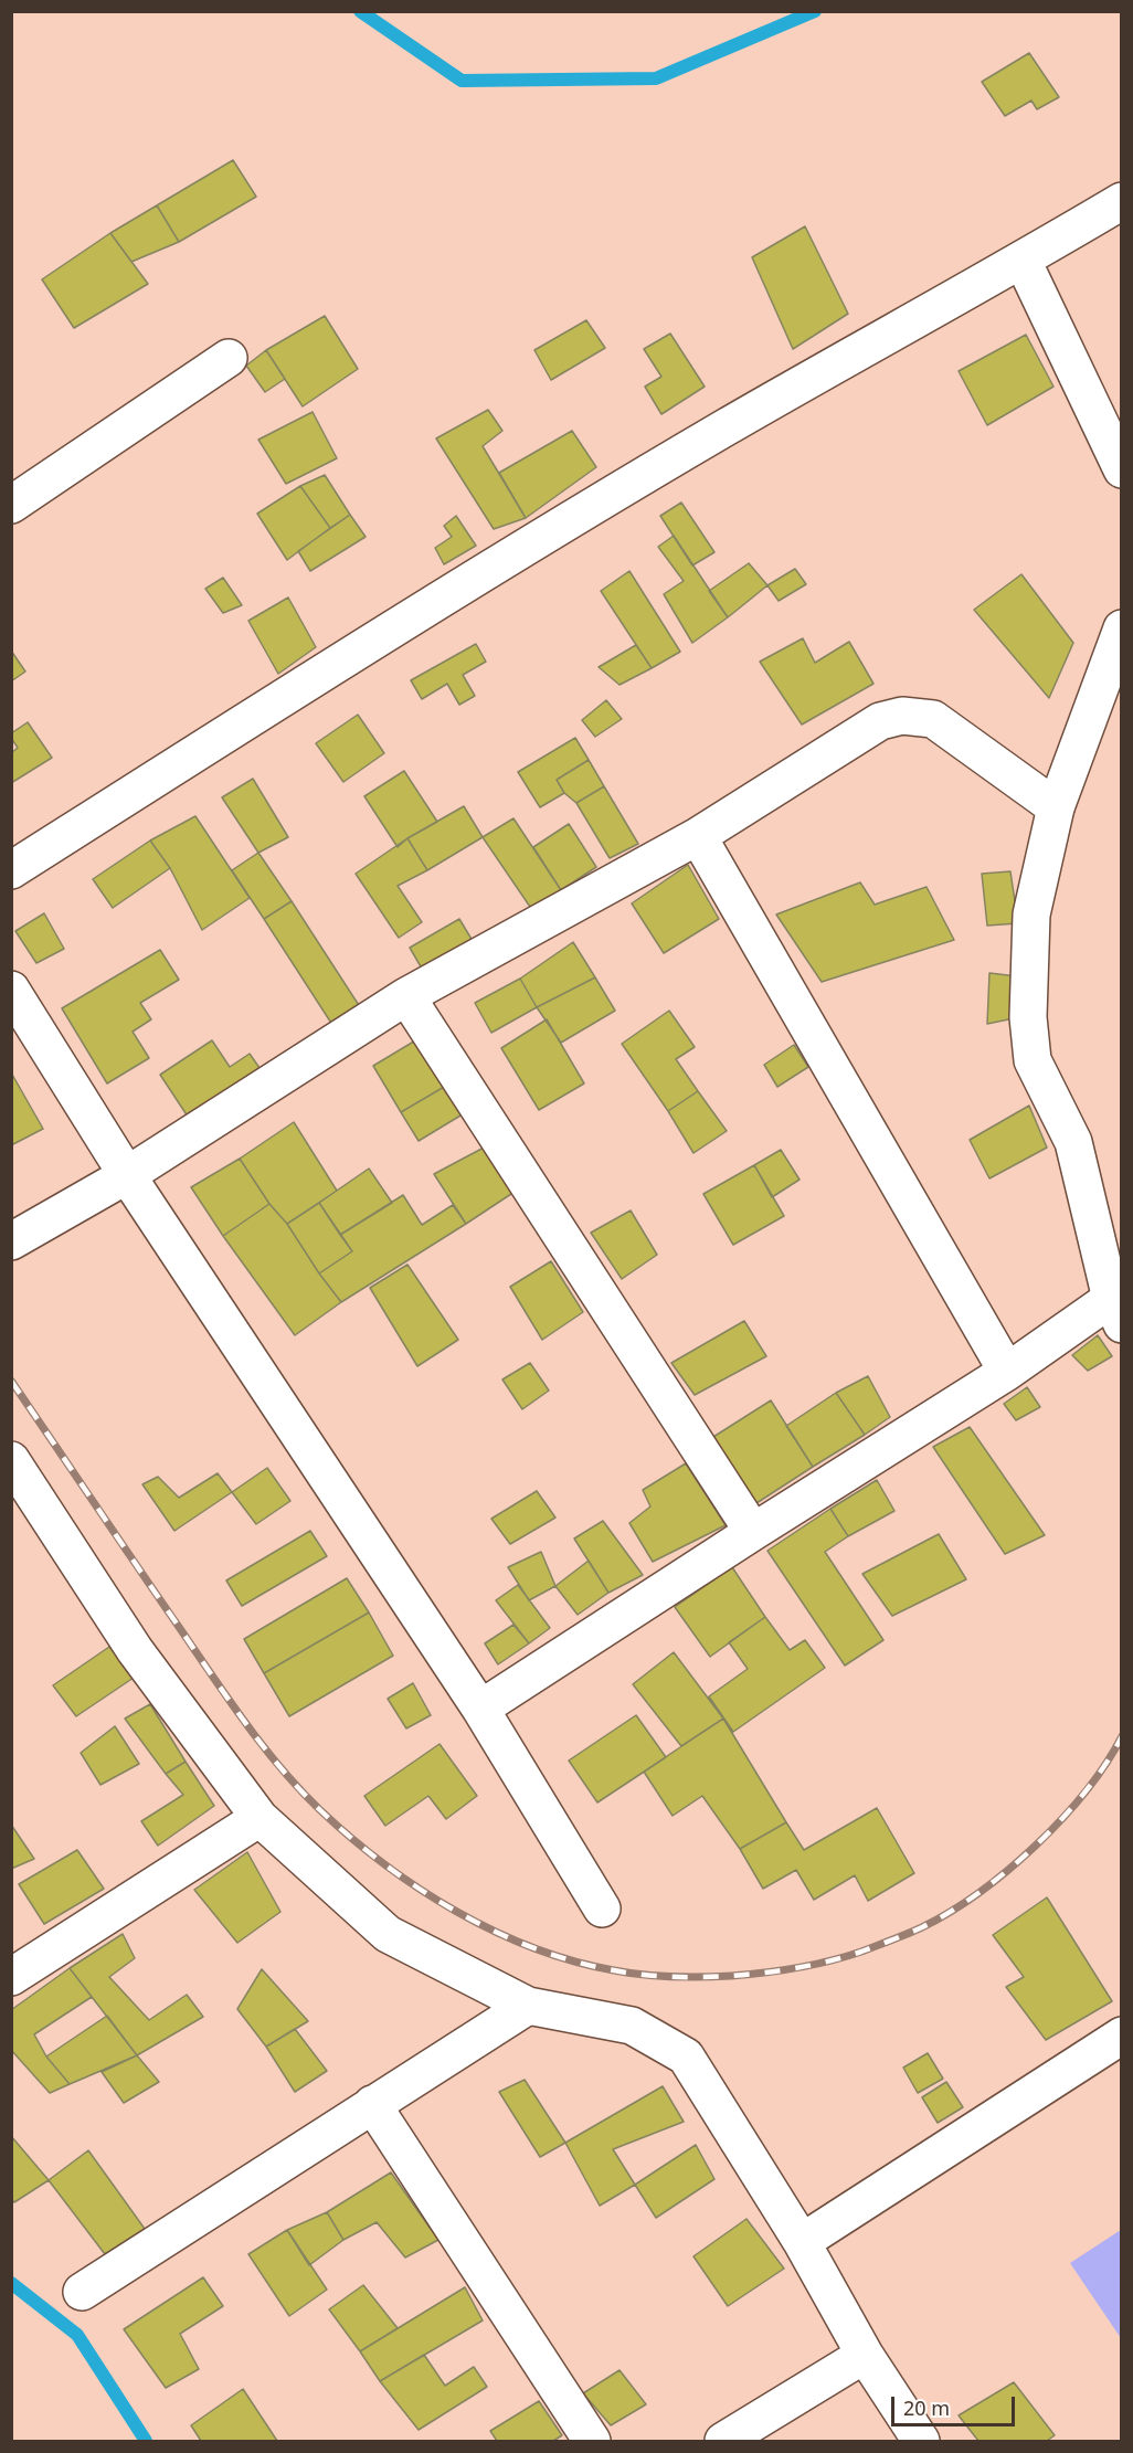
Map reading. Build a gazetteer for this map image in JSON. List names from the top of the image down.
{
  "scale_bar": "20 m"
}
